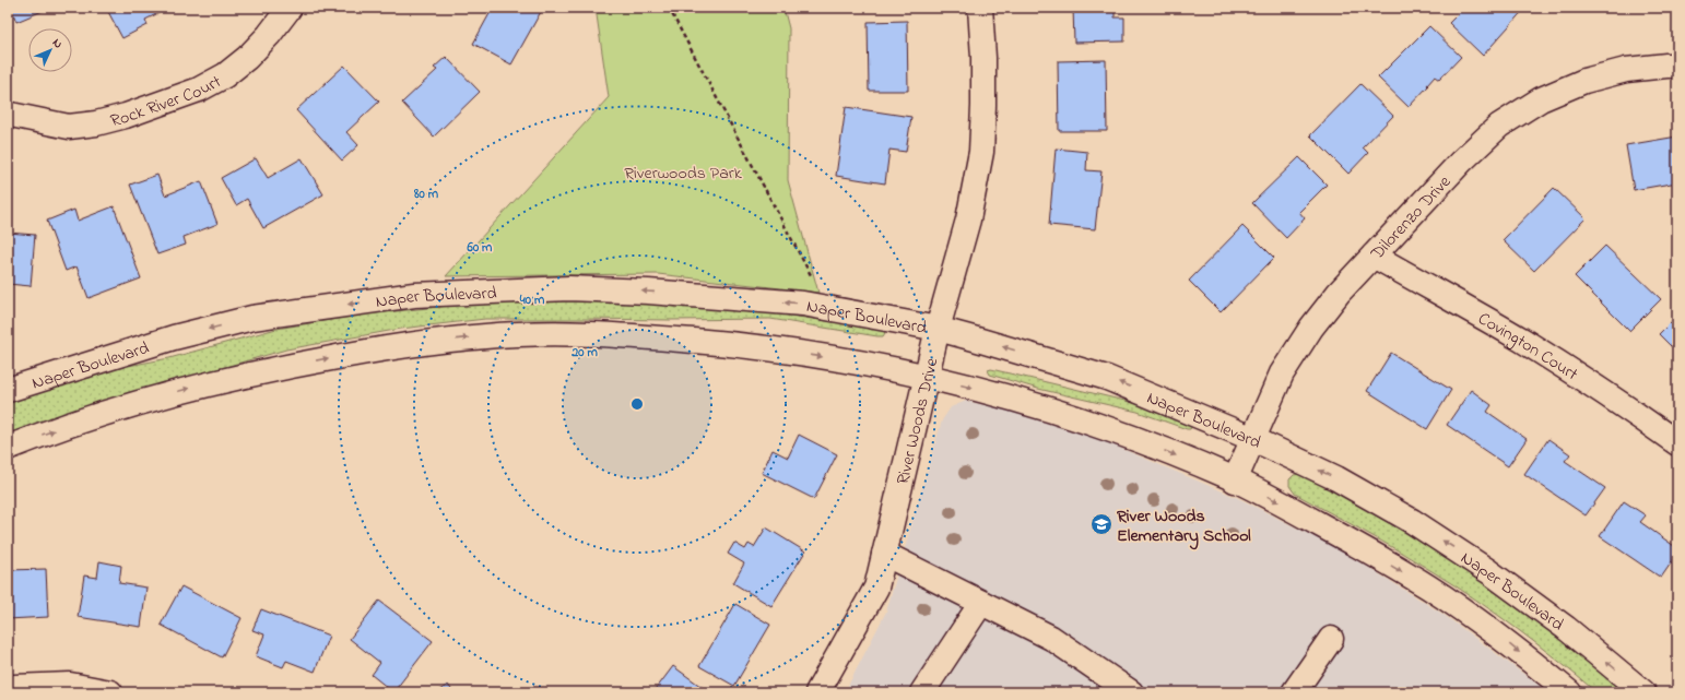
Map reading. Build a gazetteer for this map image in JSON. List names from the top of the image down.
{
  "streets": {
    "main road": [
      "Rock River Court",
      "Dilorenzo Drive",
      "Naper Boulevard",
      "Covington Court",
      "River Woods Drive"
    ]
  },
  "crossings": [
    ["Dilorenzo Drive", "Naper Boulevard"],
    ["Dilorenzo Drive", "Covington Court"],
    ["Naper Boulevard", "River Woods Drive"]
  ],
  "parks": ["Riverwoods Park"],
  "places": {
    "school or university": ["River Woods Elementary School"]
  },
  "north": "top right",
  "rings": [
    "80 m",
    "60 m",
    "40 m",
    "20 m"
  ]
}
